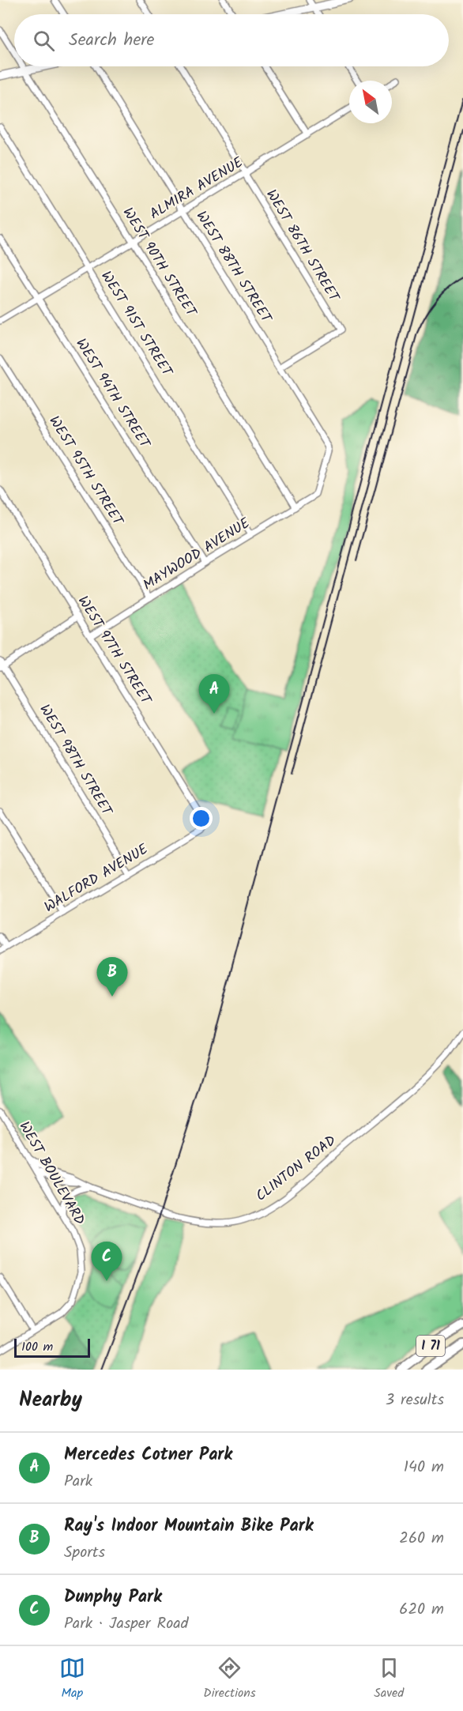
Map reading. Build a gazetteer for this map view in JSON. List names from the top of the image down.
{
  "streets": {
    "highway": ["I 71"],
    "street": [
      "ALMIRA AVENUE",
      "WEST 86TH STREET",
      "WEST 90TH STREET",
      "WEST 88TH STREET",
      "WEST 91ST STREET",
      "WEST 94TH STREET",
      "WEST 95TH STREET",
      "MAYWOOD AVENUE",
      "WEST 97TH STREET",
      "WEST 98TH STREET",
      "WALFORD AVENUE",
      "CLINTON ROAD",
      "WEST BOULEVARD"
    ]
  },
  "crossings": [
    ["ALMIRA AVENUE", "WEST 86TH STREET"],
    ["ALMIRA AVENUE", "WEST 90TH STREET"],
    ["ALMIRA AVENUE", "WEST 88TH STREET"],
    ["ALMIRA AVENUE", "WEST 91ST STREET"],
    ["ALMIRA AVENUE", "WEST 94TH STREET"],
    ["WEST 86TH STREET", "WEST 88TH STREET"],
    ["WEST 90TH STREET", "MAYWOOD AVENUE"],
    ["WEST 88TH STREET", "MAYWOOD AVENUE"],
    ["WEST 91ST STREET", "MAYWOOD AVENUE"],
    ["WEST 94TH STREET", "MAYWOOD AVENUE"],
    ["WEST 95TH STREET", "MAYWOOD AVENUE"],
    ["MAYWOOD AVENUE", "WEST 97TH STREET"],
    ["WEST 97TH STREET", "WALFORD AVENUE"],
    ["WEST 98TH STREET", "WALFORD AVENUE"],
    ["CLINTON ROAD", "WEST BOULEVARD"]
  ],
  "scale_bar": "100 m",
  "north": "top left",
  "page": {
    "search": "Search here",
    "pins": ["A", "B", "C"],
    "scale": "100 m",
    "heading": ["Nearby", "3 results"],
    "list": [
      {
        "mark": "A",
        "name": "Mercedes Cotner Park",
        "note": "Park",
        "value": "140 m"
      },
      {
        "mark": "B",
        "name": "Ray's Indoor Mountain Bike Park",
        "note": "Sports",
        "value": "260 m"
      },
      {
        "mark": "C",
        "name": "Dunphy Park",
        "note": "Park · Jasper Road",
        "value": "620 m"
      }
    ],
    "nav": ["Map", "Directions", "Saved"]
  }
}
